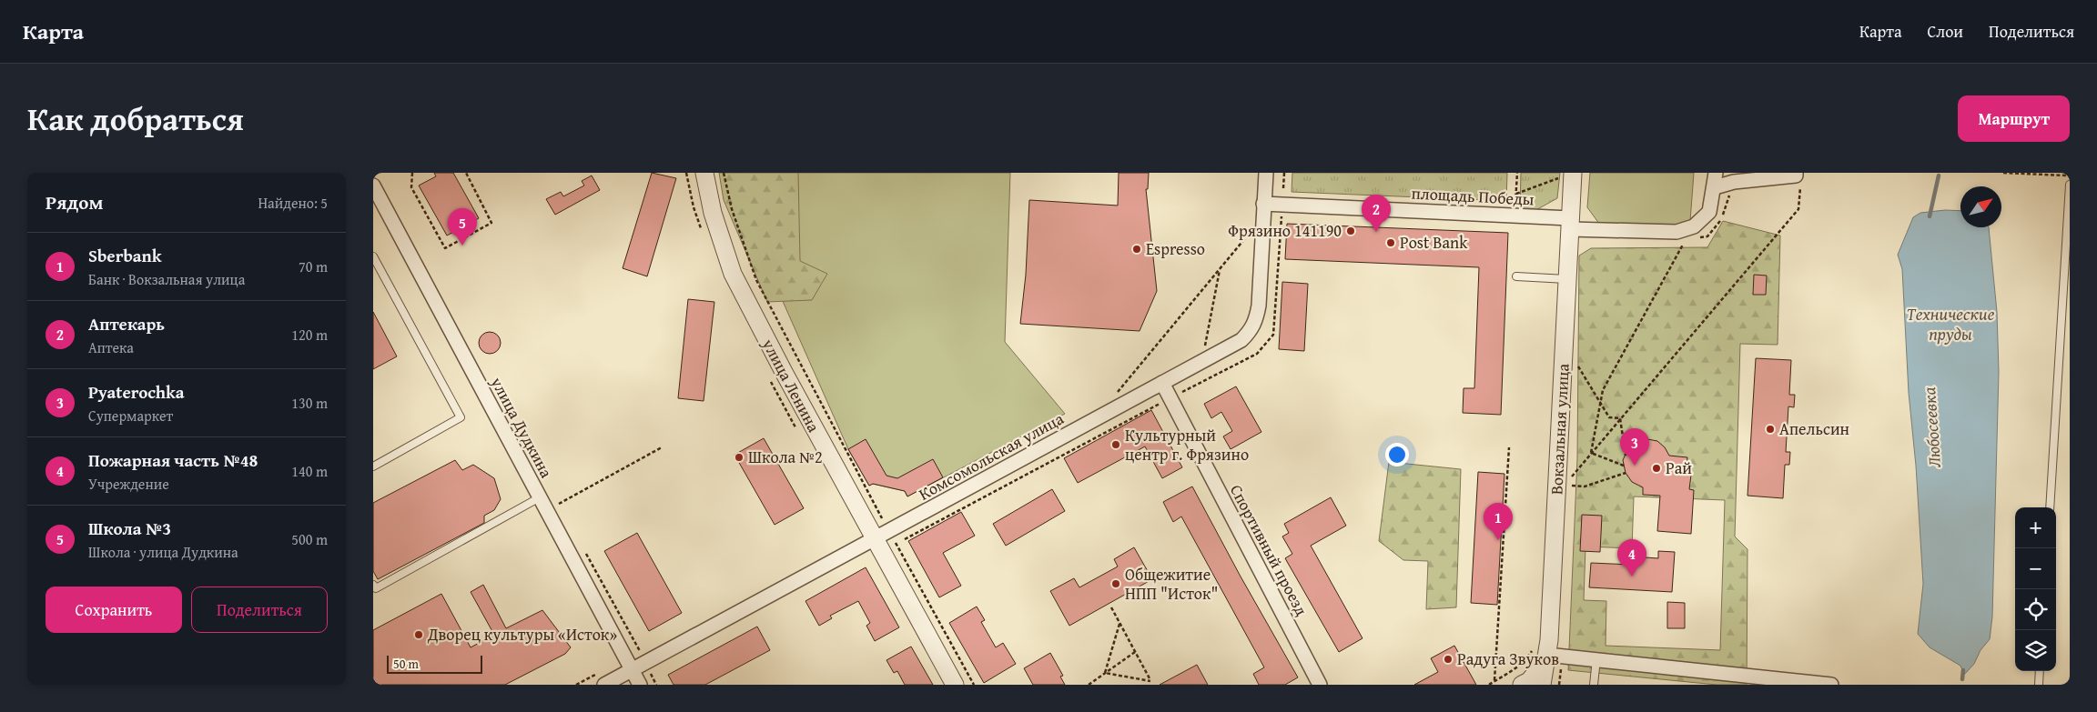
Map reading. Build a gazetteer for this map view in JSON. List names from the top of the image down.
{
  "streets": {
    "street": [
      "площадь Победы",
      "улица Ленина",
      "улица Дудкина",
      "Вокзальная улица",
      "Комсомольская улица",
      "Спортивный проезд"
    ]
  },
  "crossings": [
    ["площадь Победы", "Вокзальная улица"],
    ["площадь Победы", "Комсомольская улица"],
    ["улица Ленина", "Комсомольская улица"],
    ["улица Дудкина", "Комсомольская улица"],
    ["Комсомольская улица", "Спортивный проезд"]
  ],
  "water": ["Технические пруды", "Любосеевка"],
  "places": [
    "Фрязино 141190",
    "Post Bank",
    "Espresso",
    "Апельсин",
    "Культурный центр г. Фрязино",
    "Школа №2",
    "Рай",
    "Общежитие НПП \"Исток\"",
    "Дворец культуры «Исток»",
    "Радуга Звуков"
  ],
  "scale_bar": "50 m",
  "north": "top right",
  "page": {
    "header": "Карта",
    "nav": ["Карта", "Слои", "Поделиться"],
    "title": "Как добраться",
    "buttons": [
      "Маршрут",
      ["Сохранить", "Поделиться"]
    ],
    "heading": ["Рядом", "Найдено: 5"],
    "pins": [
      "2",
      "5",
      "3",
      "1",
      "4"
    ],
    "list": [
      {
        "mark": "1",
        "name": "Sberbank",
        "note": "Банк · Вокзальная улица",
        "value": "70 m"
      },
      {
        "mark": "2",
        "name": "Аптекарь",
        "note": "Аптека",
        "value": "120 m"
      },
      {
        "mark": "3",
        "name": "Pyaterochka",
        "note": "Супермаркет",
        "value": "130 m"
      },
      {
        "mark": "4",
        "name": "Пожарная часть №48",
        "note": "Учреждение",
        "value": "140 m"
      },
      {
        "mark": "5",
        "name": "Школа №3",
        "note": "Школа · улица Дудкина",
        "value": "500 m"
      }
    ],
    "map_buttons": ["+", "−"],
    "scale": "50 m"
  }
}
